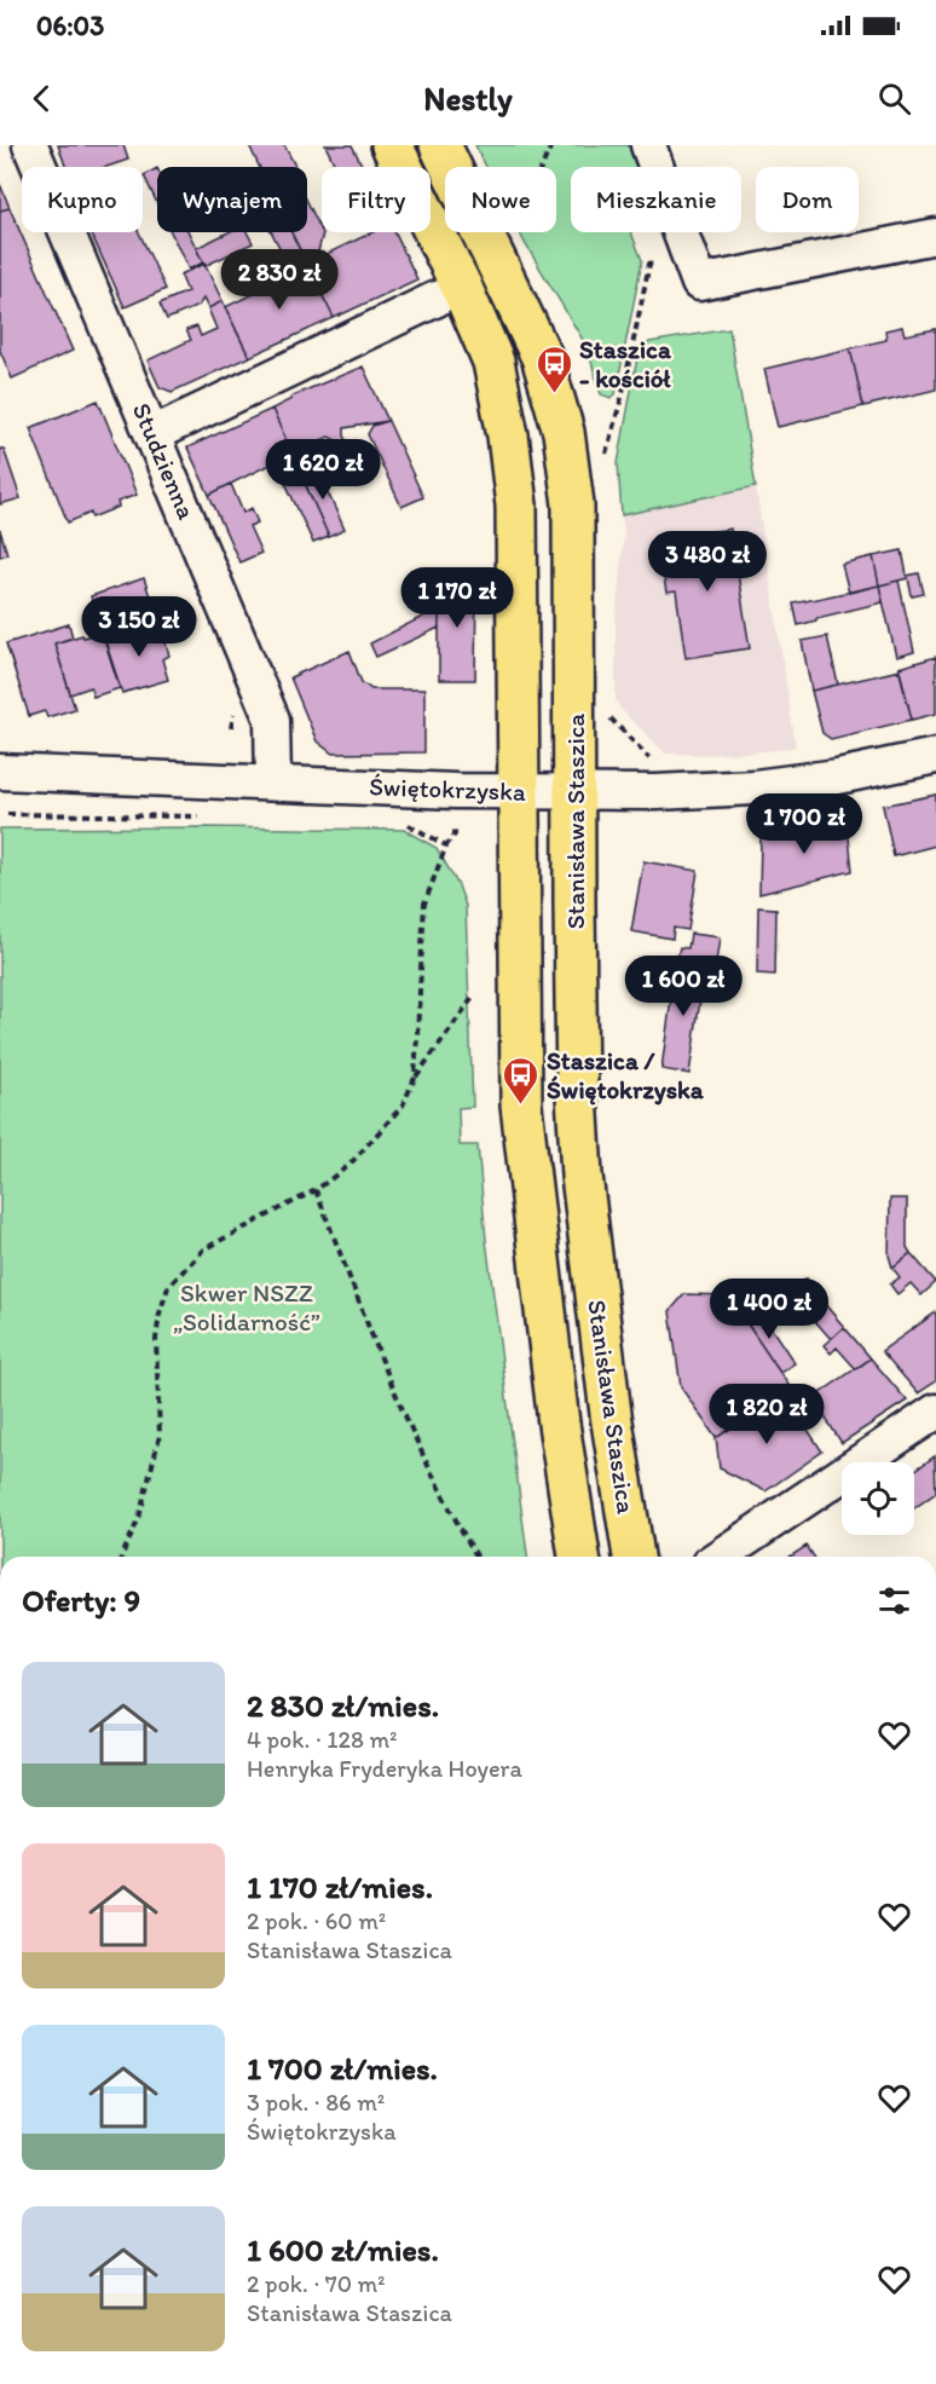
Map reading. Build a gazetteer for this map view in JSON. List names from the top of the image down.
{
  "streets": {
    "main road": ["Stanisława Staszica"],
    "street": ["Studzienna", "Świętokrzyska"]
  },
  "crossings": [
    ["Studzienna", "Świętokrzyska"],
    ["Świętokrzyska", "Stanisława Staszica"]
  ],
  "parks": ["Skwer NSZZ „Solidarność”"],
  "places": {
    "bus stop": ["Staszica - kościół", "Staszica / Świętokrzyska"]
  },
  "page": {
    "status": "06:03",
    "header": "Nestly",
    "chip": [
      "Kupno",
      "Wynajem",
      "Filtry",
      "Nowe",
      "Mieszkanie",
      "Dom"
    ],
    "price": [
      "2 830 zł",
      "1 620 zł",
      "3 480 zł",
      "1 170 zł",
      "3 150 zł",
      "1 700 zł",
      "1 600 zł",
      "1 400 zł",
      "1 820 zł"
    ],
    "heading": "Oferty: 9",
    "list": [
      {
        "name": "2 830 zł/mies.",
        "note": "4 pok. · 128 m² · Henryka Fryderyka Hoyera"
      },
      {
        "name": "1 170 zł/mies.",
        "note": "2 pok. · 60 m² · Stanisława Staszica"
      },
      {
        "name": "1 700 zł/mies.",
        "note": "3 pok. · 86 m² · Świętokrzyska"
      },
      {
        "name": "1 600 zł/mies.",
        "note": "2 pok. · 70 m² · Stanisława Staszica"
      }
    ]
  }
}
